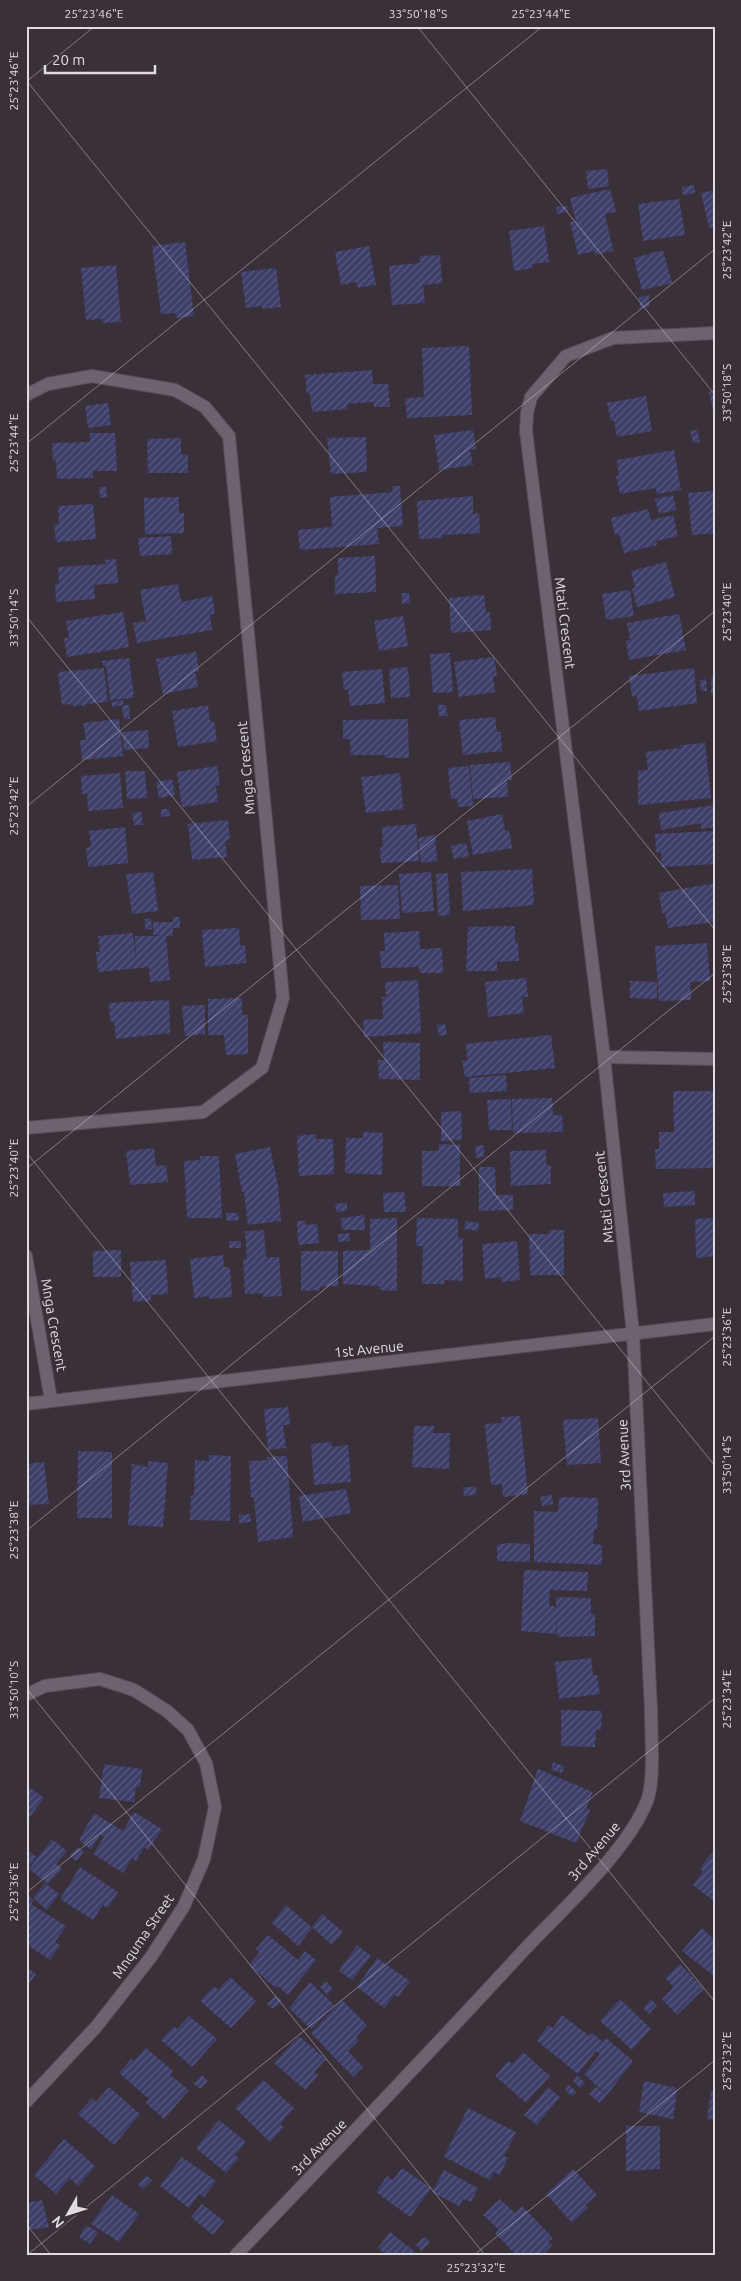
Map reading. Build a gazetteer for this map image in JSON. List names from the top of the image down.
{
  "streets": {
    "street": [
      "Mtati Crescent",
      "Mnga Crescent",
      "1st Avenue",
      "3rd Avenue",
      "Mnquma Street"
    ]
  },
  "crossings": [
    ["Mtati Crescent", "1st Avenue"],
    ["Mtati Crescent", "3rd Avenue"],
    ["Mnga Crescent", "1st Avenue"],
    ["1st Avenue", "3rd Avenue"]
  ],
  "scale_bar": "20 m",
  "north": "bottom left",
  "coordinates": [
    "25°23'46\"E",
    "33°50'18\"S",
    "25°23'44\"E",
    "25°23'42\"E",
    "25°23'40\"E",
    "33°50'14\"S",
    "25°23'38\"E",
    "25°23'36\"E",
    "33°50'10\"S",
    "25°23'34\"E",
    "25°23'32\"E"
  ]
}
